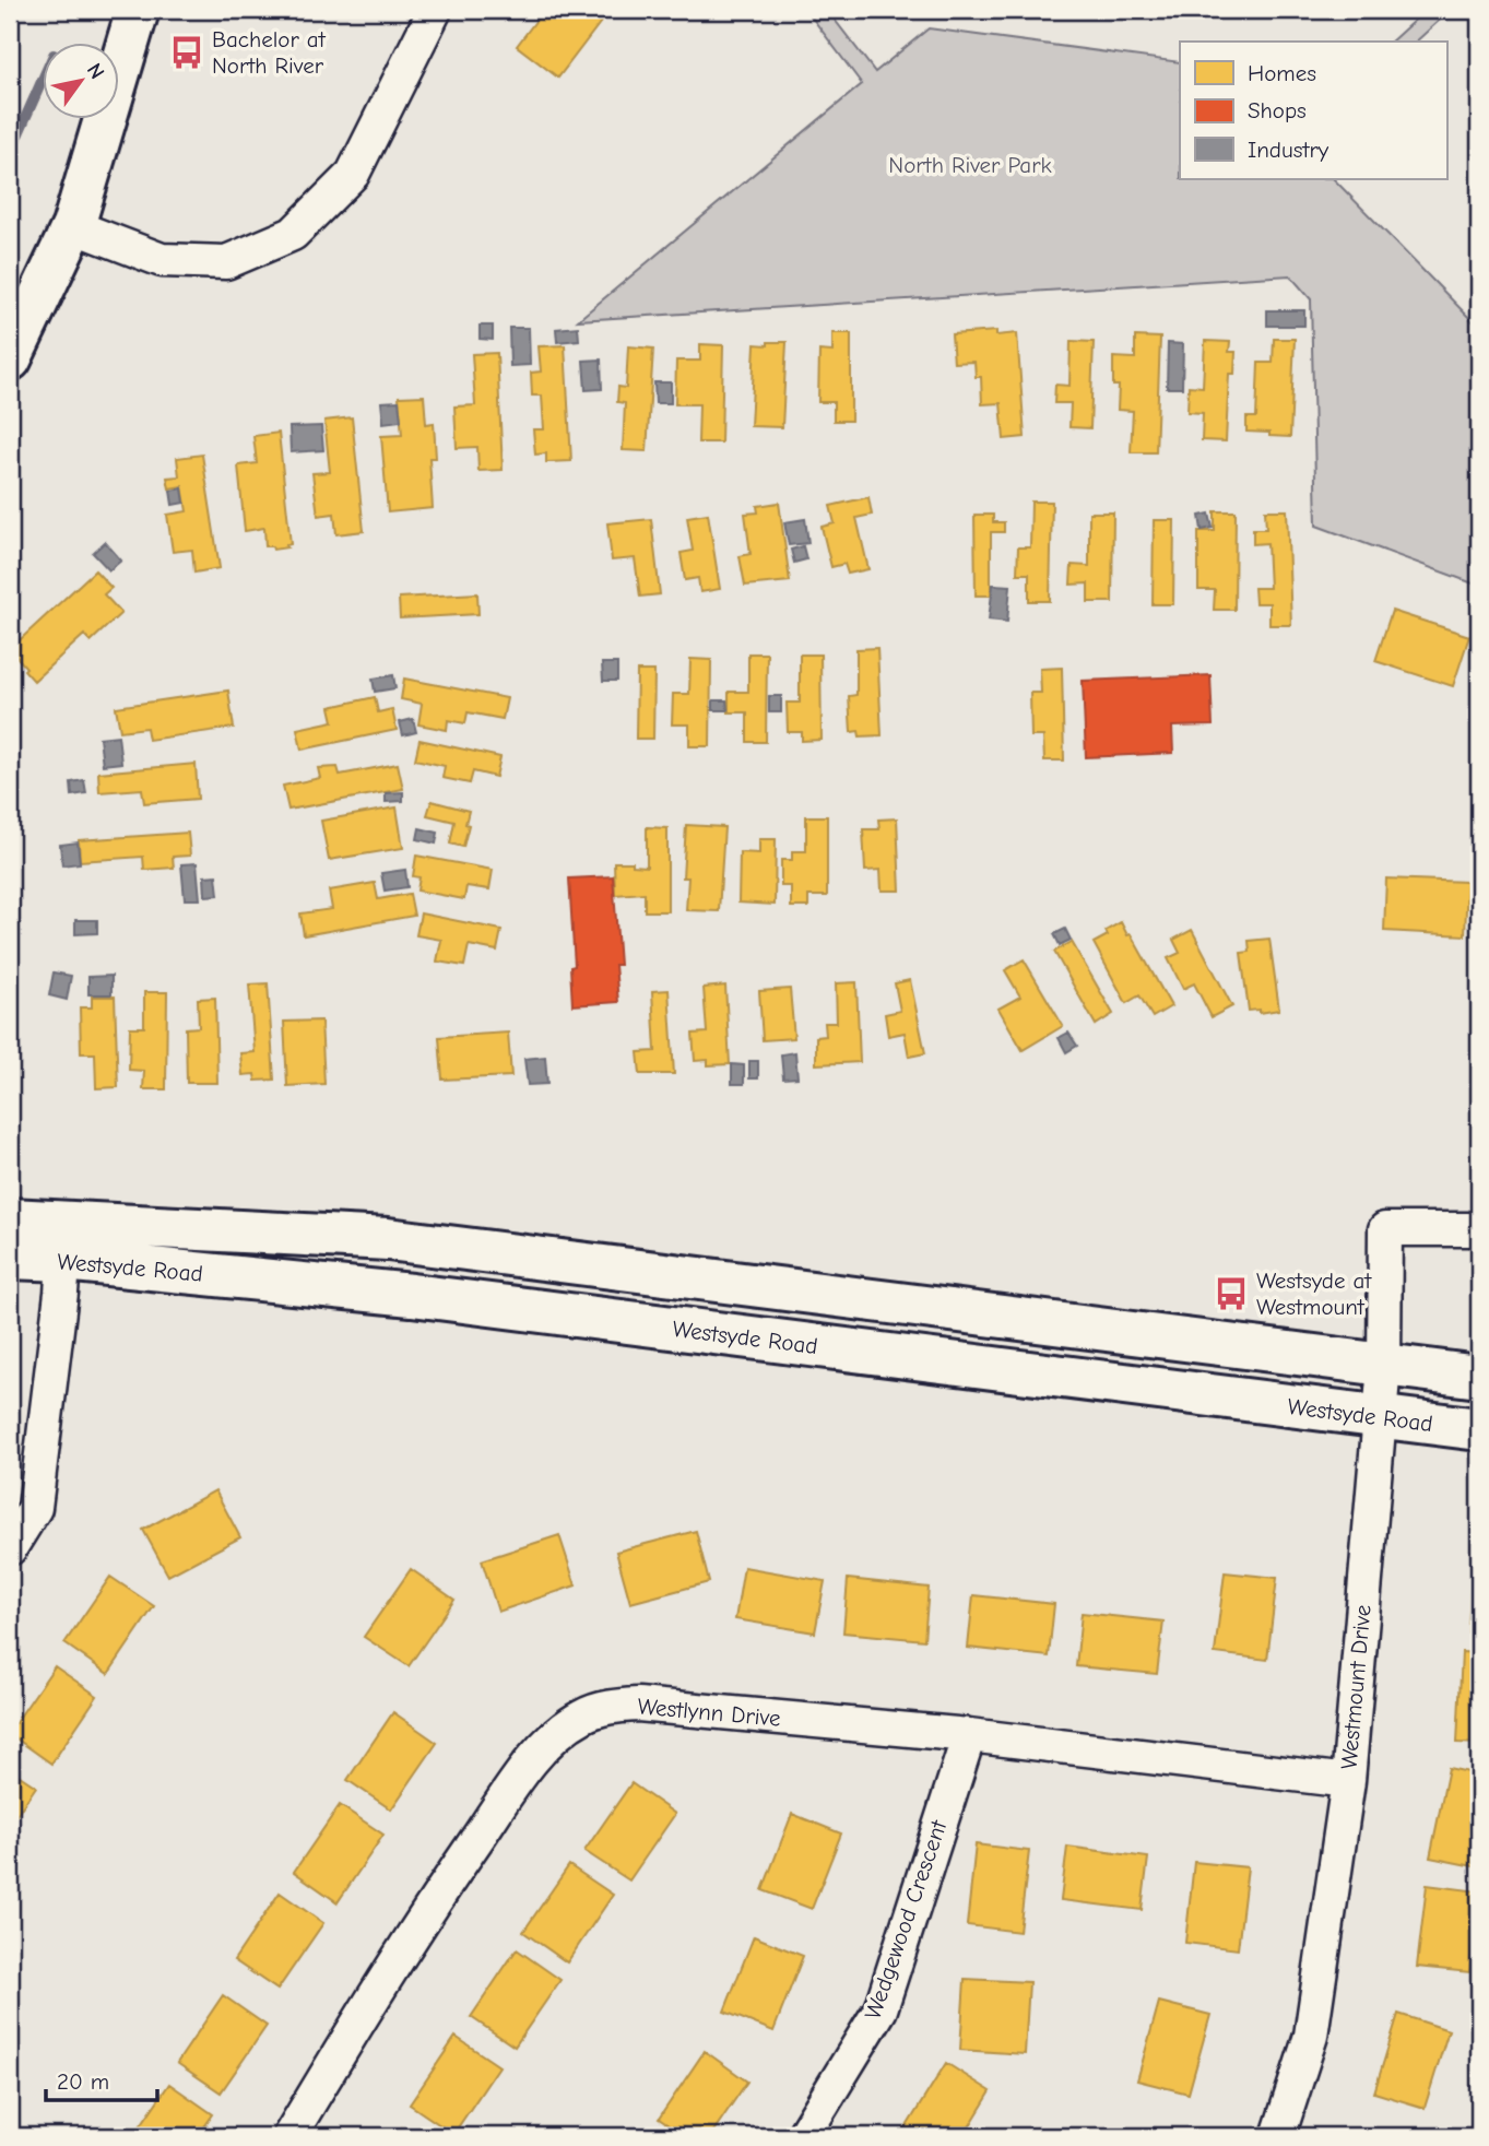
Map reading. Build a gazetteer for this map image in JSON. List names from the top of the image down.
{
  "streets": {
    "main road": ["Westsyde Road"],
    "street": ["Westmount Drive", "Westlynn Drive", "Wedgewood Crescent"]
  },
  "crossings": [
    ["Westsyde Road", "Westmount Drive"],
    ["Westmount Drive", "Westlynn Drive"],
    ["Westlynn Drive", "Wedgewood Crescent"]
  ],
  "parks": ["North River Park"],
  "places": {
    "bus stop": ["Bachelor at North River", "Westsyde at Westmount"]
  },
  "legend": ["Homes", "Shops", "Industry"],
  "scale_bar": "20 m",
  "north": "top right"
}
